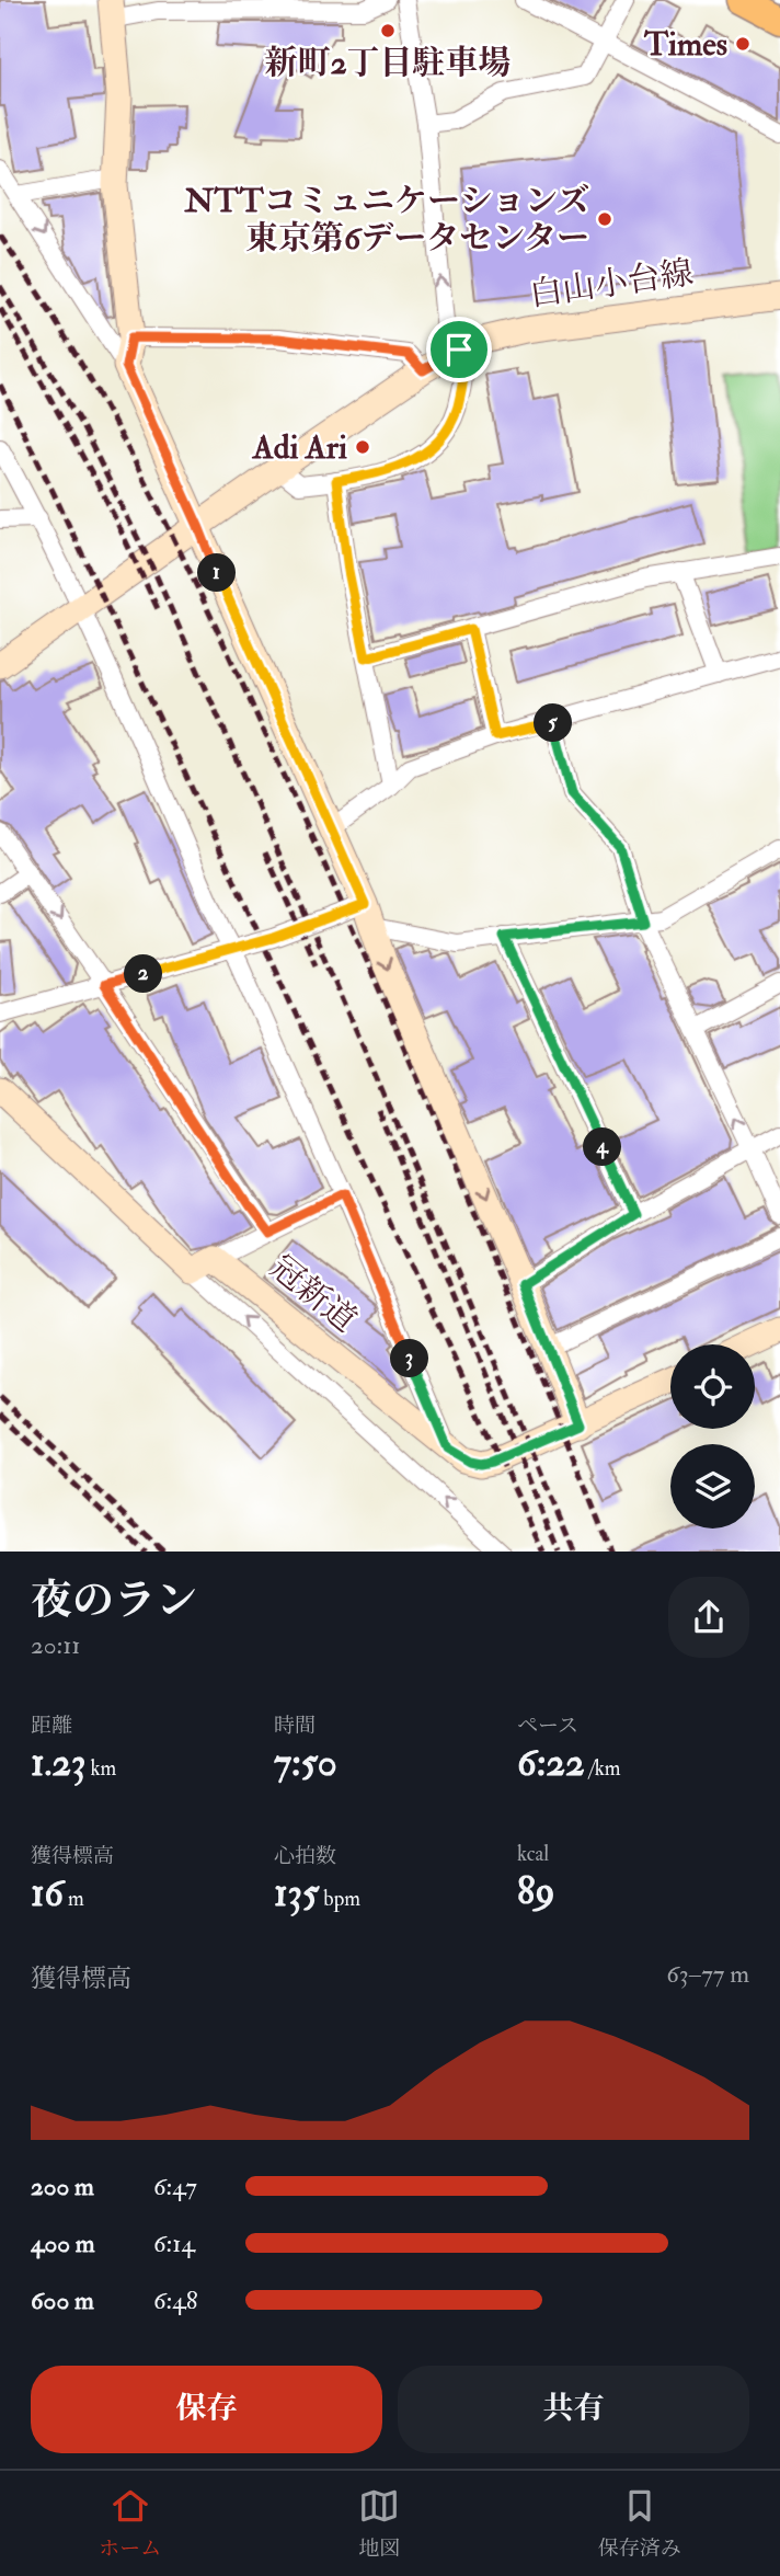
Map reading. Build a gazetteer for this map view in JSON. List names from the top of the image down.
{
  "streets": {
    "street": ["白山小台線", "冠新道"]
  },
  "places": [
    "新町2丁目駐車場",
    "Times",
    "NTTコミュニケーションズ 東京第6データセンター",
    "Adi Ari"
  ],
  "page": {
    "pins": [
      "1",
      "5",
      "2",
      "4",
      "3"
    ],
    "heading": ["夜のラン", "20:11"],
    "stats": [
      ["距離", "1.23 km"],
      ["時間", "7:50"],
      ["ペース", "6:22 /km"],
      ["獲得標高", "16 m"],
      ["心拍数", "135 bpm"],
      ["kcal", "89"]
    ],
    "chart": ["獲得標高", "63–77 m"],
    "list": [
      {
        "name": "200 m",
        "note": "6:47"
      },
      {
        "name": "400 m",
        "note": "6:14"
      },
      {
        "name": "600 m",
        "note": "6:48"
      }
    ],
    "buttons": ["保存", "共有"],
    "tabs": ["ホーム", "地図", "保存済み"]
  }
}
